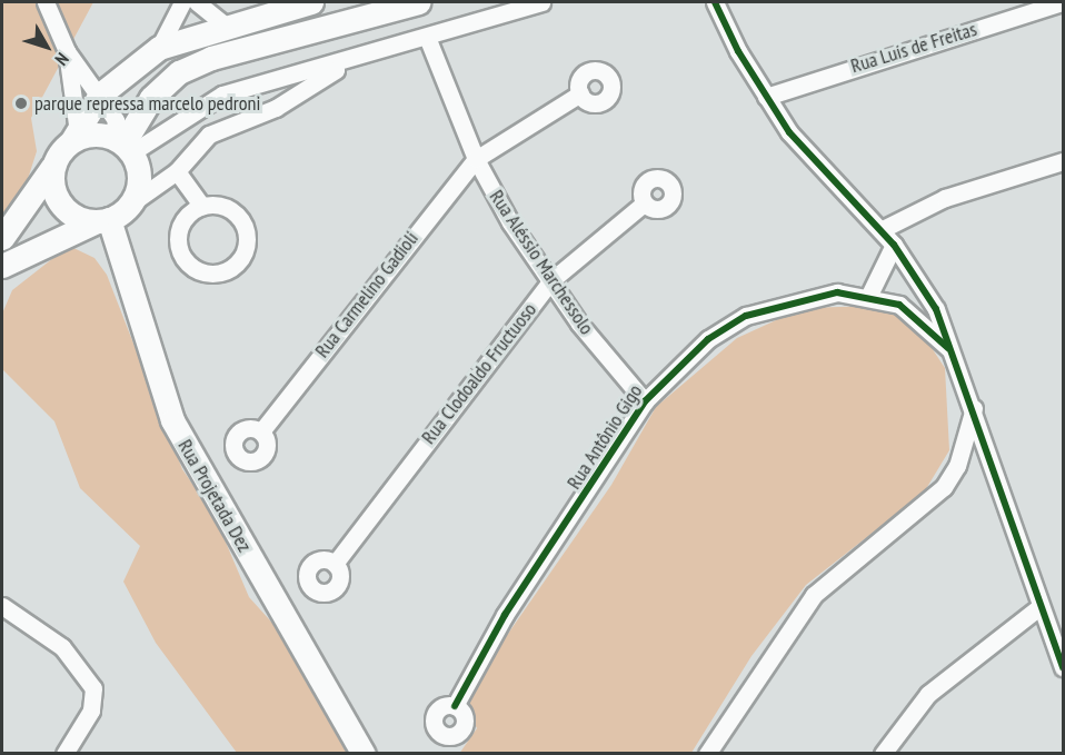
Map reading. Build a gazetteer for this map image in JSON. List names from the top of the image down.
{
  "streets": {
    "street": [
      "Rua Luís de Freitas",
      "Rua Aléssio Marchessolo",
      "Rua Carmelino Gadioli",
      "Rua Clodoaldo Fructuoso",
      "Rua Antônio Gigo",
      "Rua Projetada Dez"
    ]
  },
  "crossings": [
    ["Rua Luís de Freitas", "Rua Antônio Gigo"],
    ["Rua Aléssio Marchessolo", "Rua Carmelino Gadioli"],
    ["Rua Aléssio Marchessolo", "Rua Clodoaldo Fructuoso"],
    ["Rua Aléssio Marchessolo", "Rua Antônio Gigo"]
  ],
  "places": ["parque repressa marcelo pedroni"],
  "north": "bottom right"
}
